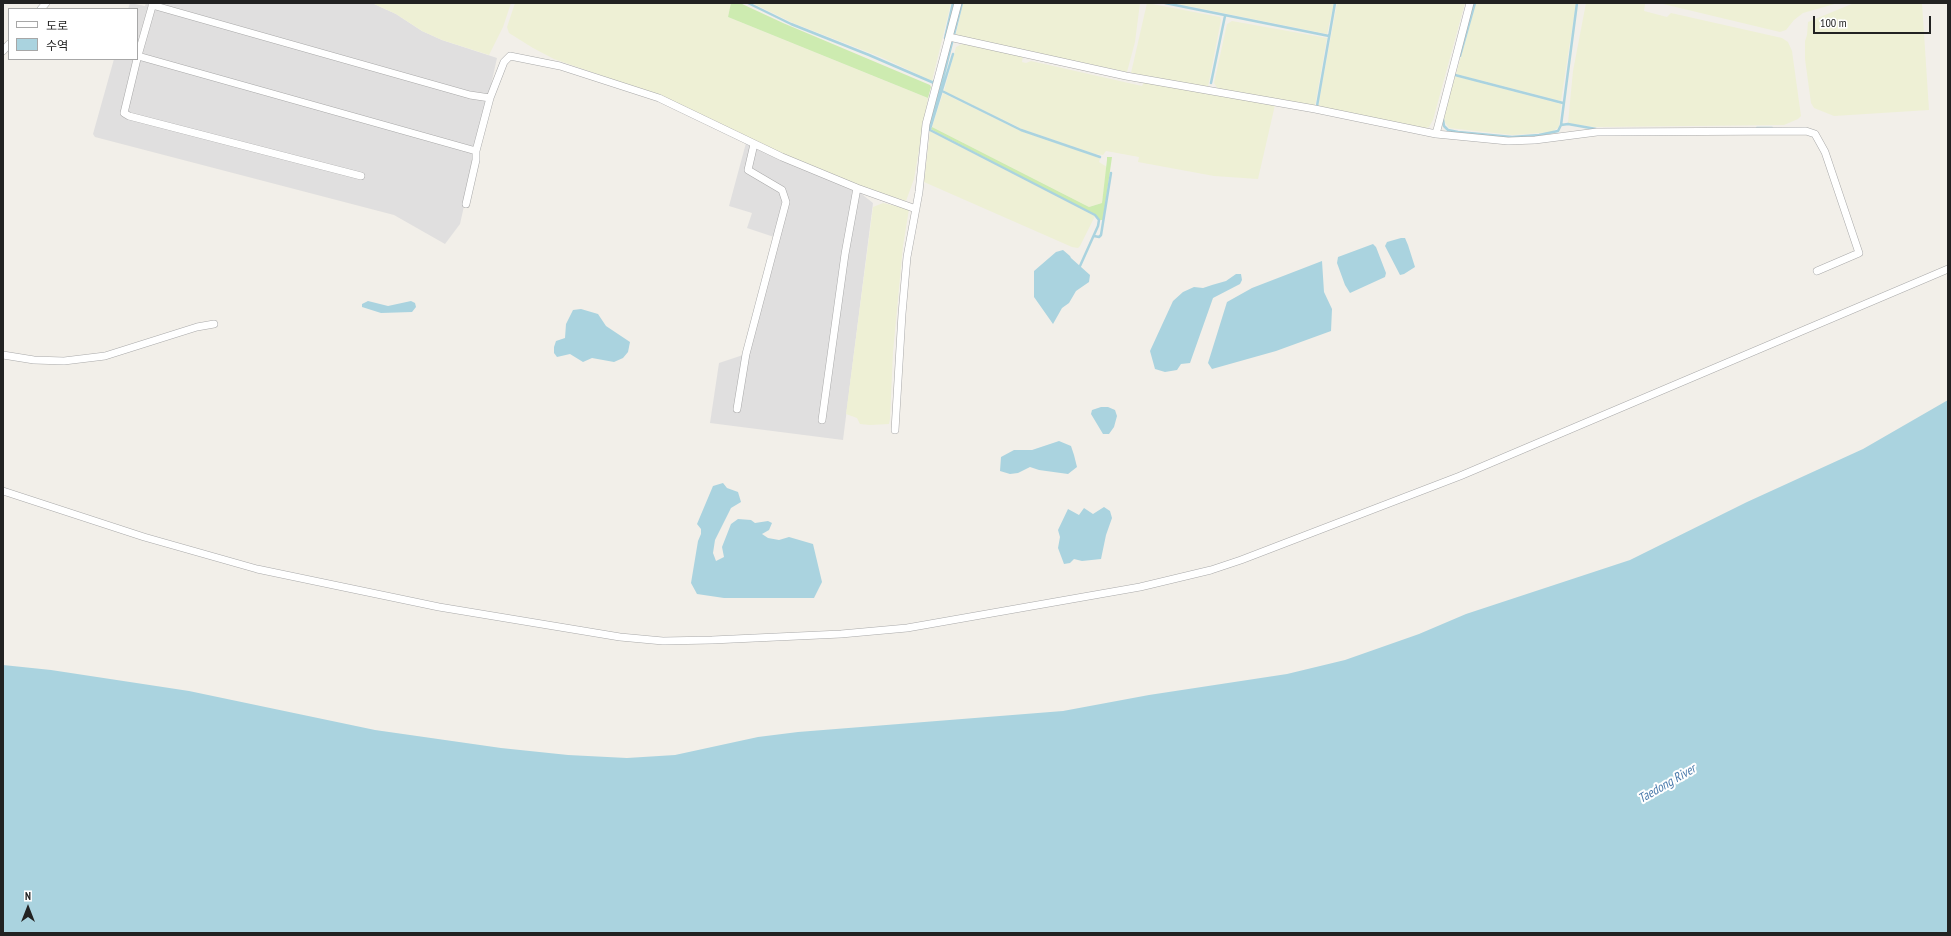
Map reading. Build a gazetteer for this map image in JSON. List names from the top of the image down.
{
  "water": ["Taedong River"],
  "legend": ["도로", "수역"],
  "scale_bar": "100 m",
  "north": "top"
}
